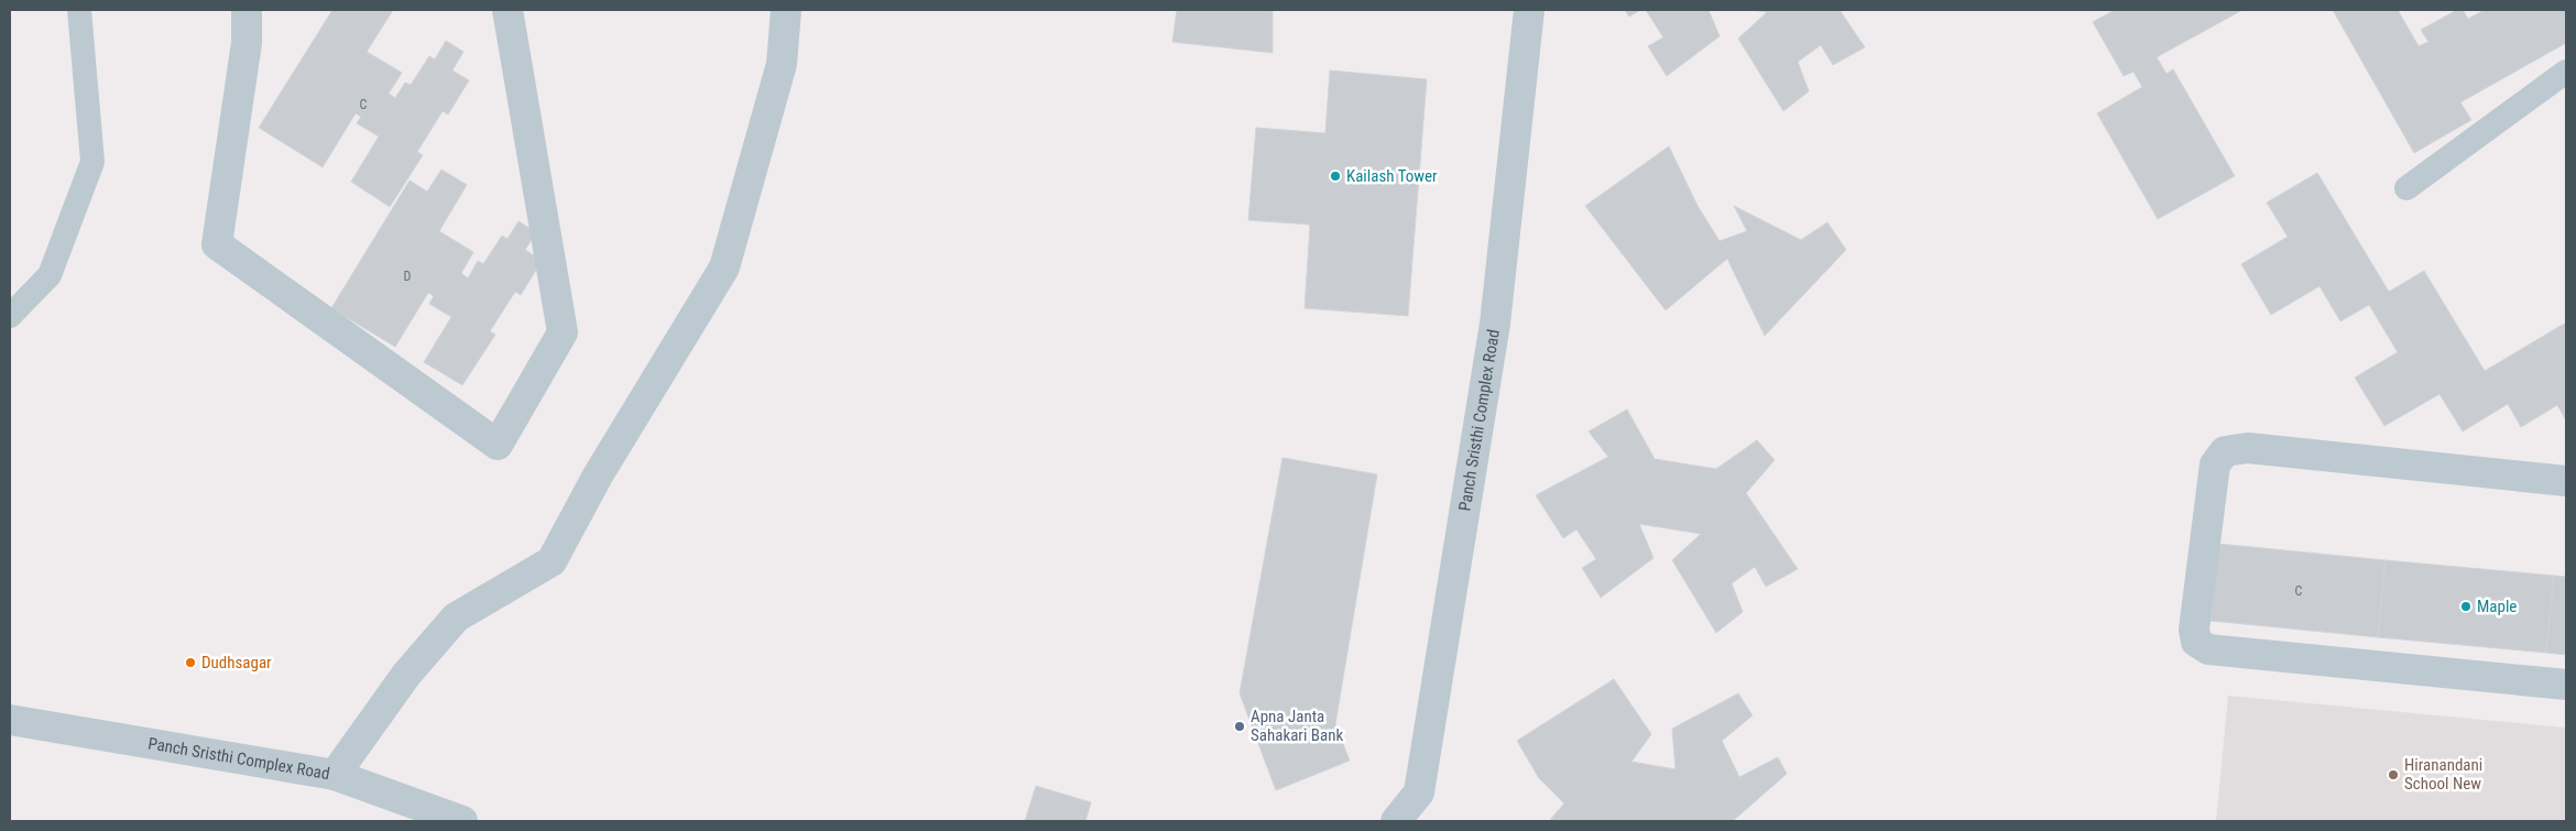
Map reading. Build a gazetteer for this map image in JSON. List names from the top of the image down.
{
  "streets": {
    "street": ["Panch Sristhi Complex Road"]
  },
  "places": [
    "Kailash Tower",
    "Maple",
    "Dudhsagar",
    "Apna Janta Sahakari Bank",
    "Hiranandani School New"
  ],
  "house_numbers": ["C", "D", "C"]
}
